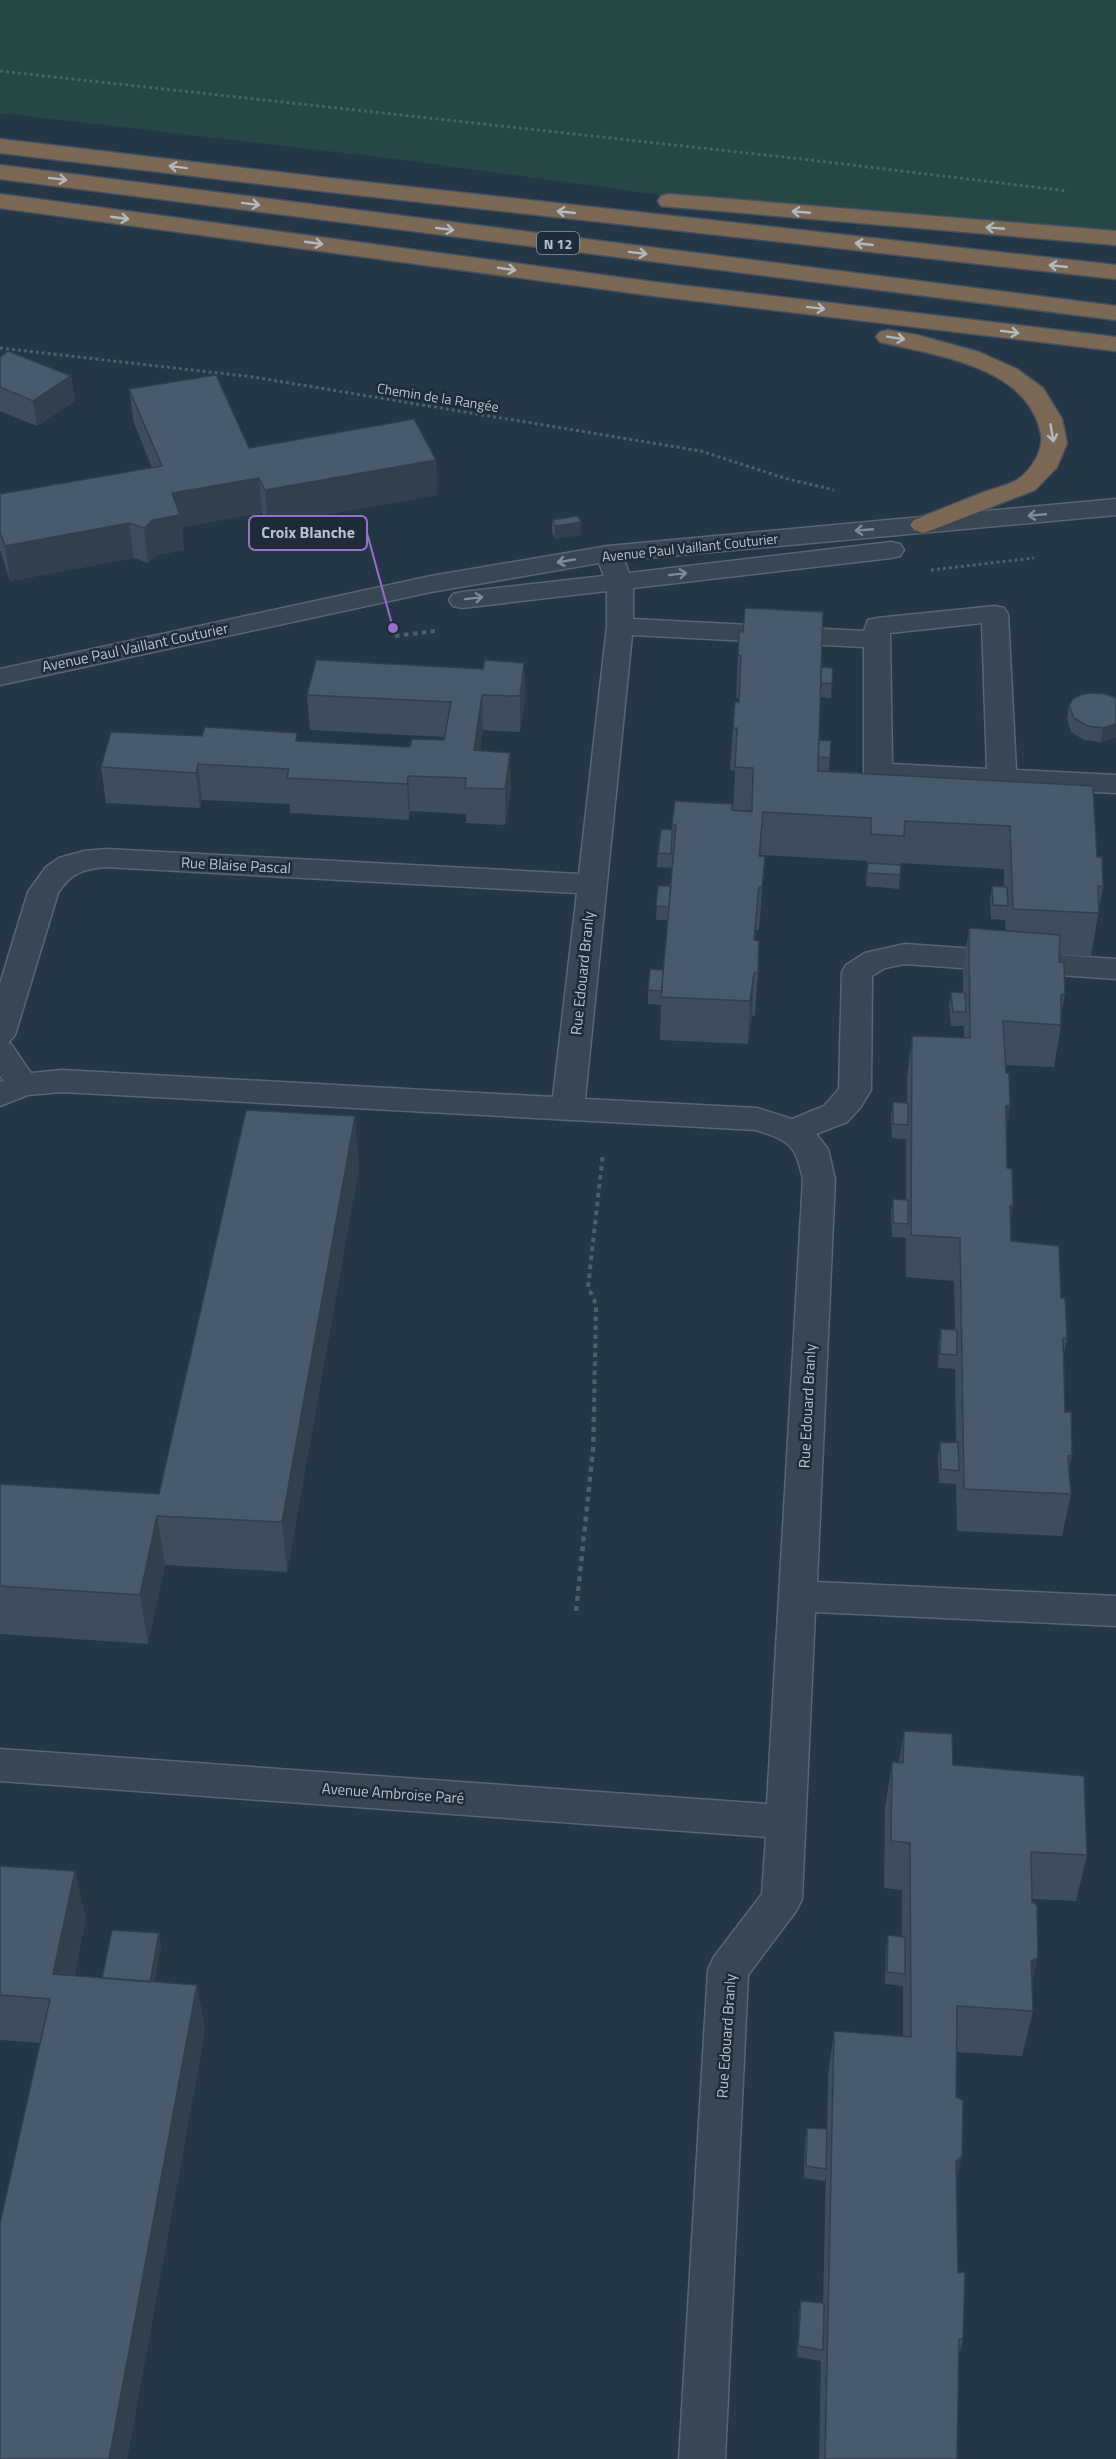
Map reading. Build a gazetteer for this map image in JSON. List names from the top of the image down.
{
  "streets": {
    "highway": ["N 12"],
    "street": [
      "Avenue Paul Vaillant Couturier",
      "Rue Blaise Pascal",
      "Rue Edouard Branly",
      "Avenue Ambroise Paré"
    ],
    "path": ["Chemin de la Rangée"]
  },
  "crossings": [
    ["Avenue Paul Vaillant Couturier", "Rue Edouard Branly"],
    ["Rue Blaise Pascal", "Rue Edouard Branly"],
    ["Rue Edouard Branly", "Avenue Ambroise Paré"]
  ],
  "places": ["Croix Blanche"]
}
